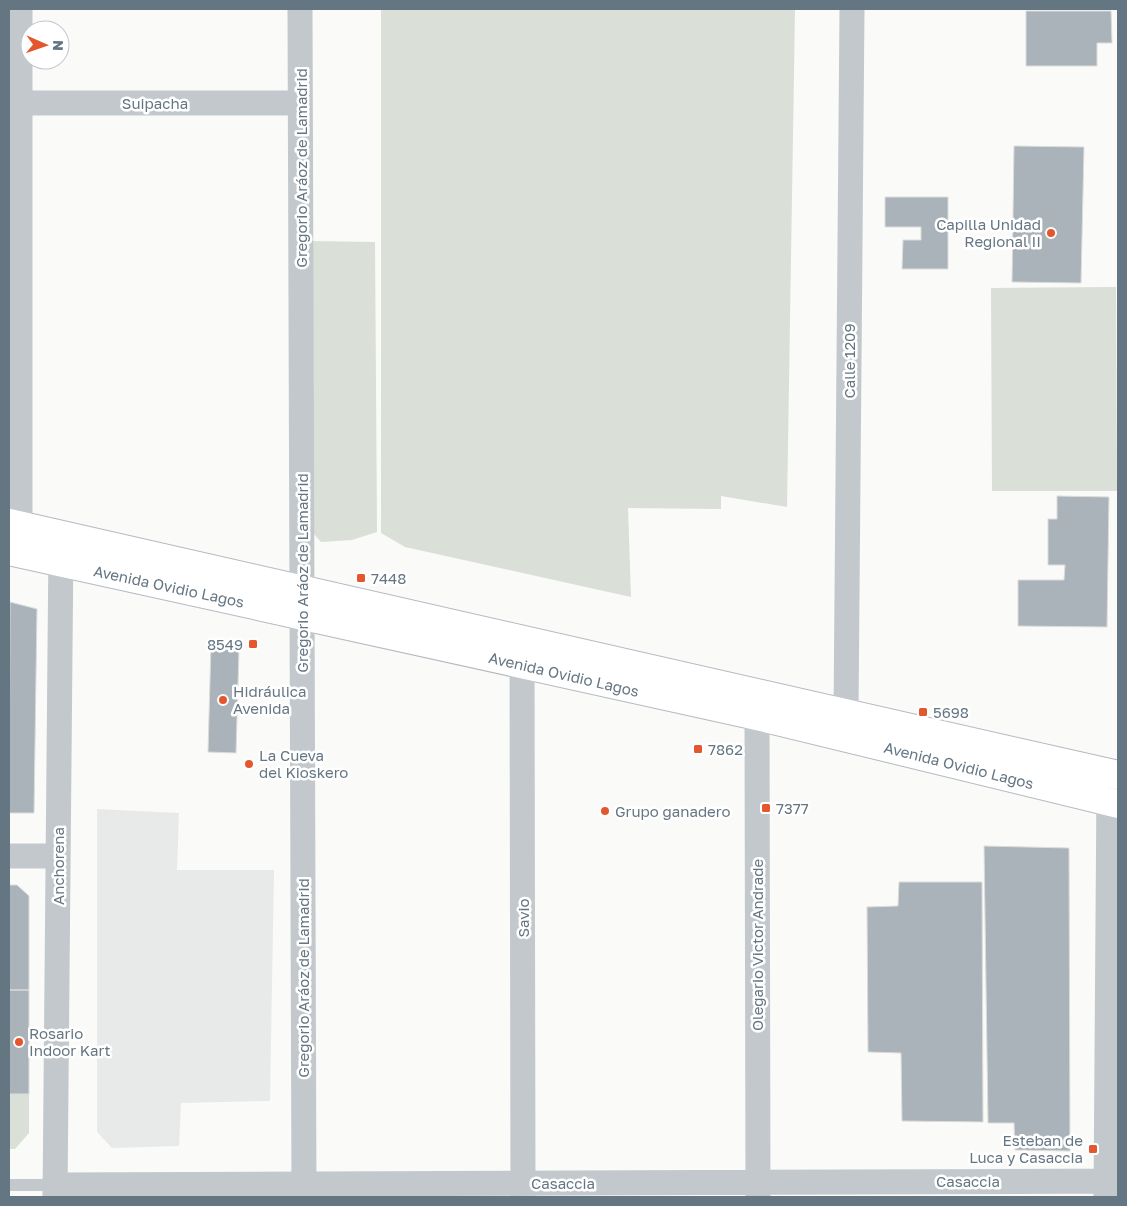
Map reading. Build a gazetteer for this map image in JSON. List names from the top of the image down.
{
  "streets": {
    "main road": ["Avenida Ovidio Lagos"],
    "street": [
      "Suipacha",
      "Gregorio Aráoz de Lamadrid",
      "Calle 1209",
      "Anchorena",
      "Savio",
      "Olegario Victor Andrade",
      "Casaccia"
    ]
  },
  "crossings": [
    ["Suipacha", "Gregorio Aráoz de Lamadrid"],
    ["Gregorio Aráoz de Lamadrid", "Avenida Ovidio Lagos"],
    ["Gregorio Aráoz de Lamadrid", "Casaccia"],
    ["Calle 1209", "Avenida Ovidio Lagos"],
    ["Avenida Ovidio Lagos", "Anchorena"],
    ["Avenida Ovidio Lagos", "Savio"],
    ["Avenida Ovidio Lagos", "Olegario Victor Andrade"],
    ["Anchorena", "Casaccia"],
    ["Savio", "Casaccia"],
    ["Olegario Victor Andrade", "Casaccia"]
  ],
  "places": {
    "other": [
      "Capilla Unidad Regional II",
      "Hidráulica Avenida",
      "La Cueva del Kioskero",
      "Grupo ganadero",
      "Rosario Indoor Kart"
    ],
    "transit": [
      "7448",
      "8549",
      "5698",
      "7862",
      "7377",
      "Esteban de Luca y Casaccia"
    ]
  },
  "north": "right"
}
